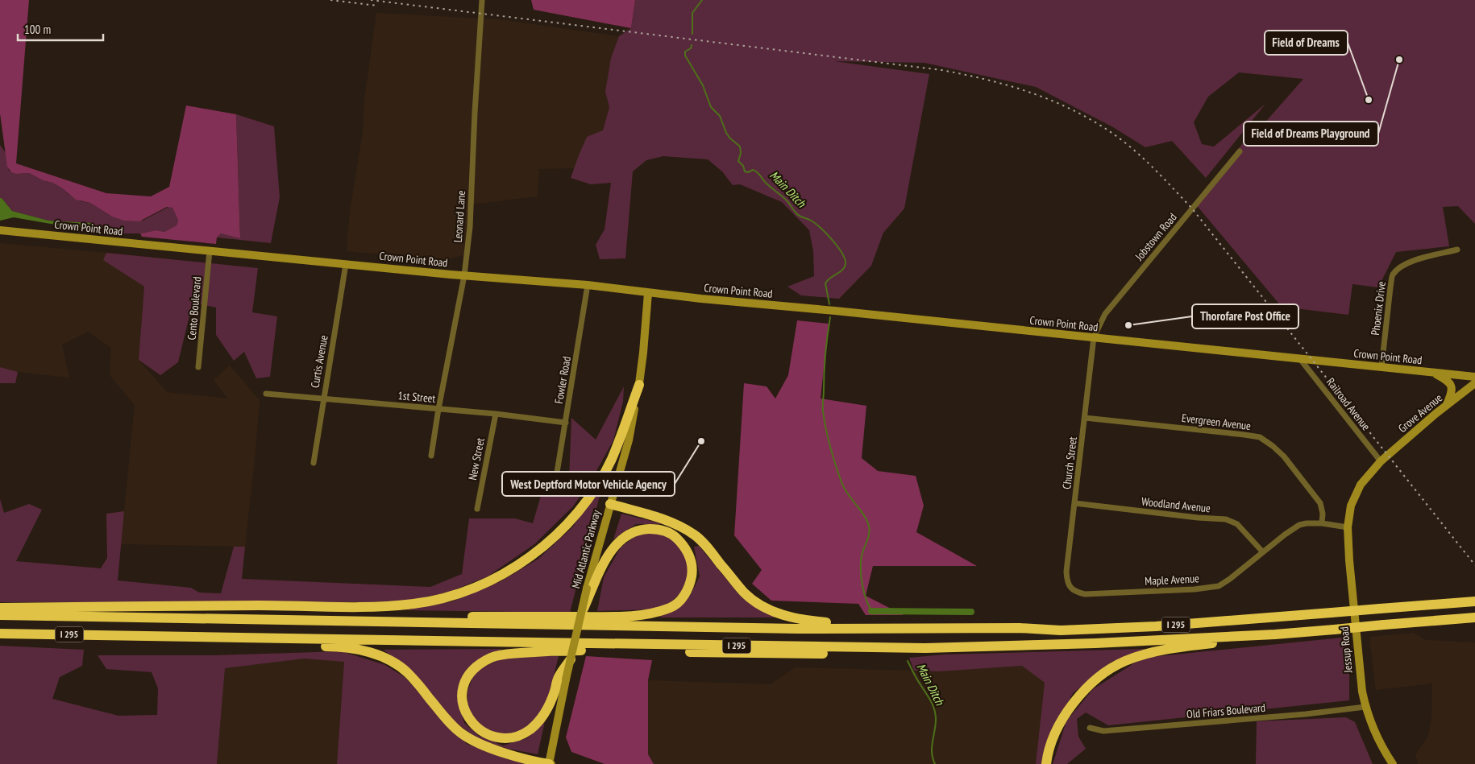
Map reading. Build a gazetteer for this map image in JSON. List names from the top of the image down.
{
  "streets": {
    "highway": ["I 295"],
    "main road": [
      "Crown Point Road",
      "Grove Avenue",
      "Mid Atlantic Parkway",
      "Jessup Road"
    ],
    "street": [
      "Leonard Lane",
      "Jobstown Road",
      "Cento Boulevard",
      "Phoenix Drive",
      "Curtis Avenue",
      "Fowler Road",
      "1st Street",
      "Railroad Avenue",
      "Evergreen Avenue",
      "New Street",
      "Church Street",
      "Woodland Avenue",
      "Maple Avenue",
      "Old Friars Boulevard"
    ]
  },
  "crossings": [
    ["Leonard Lane", "Crown Point Road"],
    ["Leonard Lane", "1st Street"],
    ["Crown Point Road", "Jobstown Road"],
    ["Crown Point Road", "Cento Boulevard"],
    ["Crown Point Road", "Phoenix Drive"],
    ["Crown Point Road", "Curtis Avenue"],
    ["Crown Point Road", "Fowler Road"],
    ["Crown Point Road", "Railroad Avenue"],
    ["Crown Point Road", "Church Street"],
    ["Crown Point Road", "Mid Atlantic Parkway"],
    ["Jobstown Road", "Church Street"],
    ["Curtis Avenue", "1st Street"],
    ["Fowler Road", "1st Street"],
    ["1st Street", "New Street"],
    ["Railroad Avenue", "Grove Avenue"],
    ["Grove Avenue", "Maple Avenue"],
    ["Grove Avenue", "Jessup Road"],
    ["Evergreen Avenue", "Church Street"],
    ["Evergreen Avenue", "Maple Avenue"],
    ["Church Street", "Woodland Avenue"],
    ["Church Street", "Maple Avenue"],
    ["Woodland Avenue", "Maple Avenue"],
    ["Maple Avenue", "Jessup Road"],
    ["Jessup Road", "Old Friars Boulevard"]
  ],
  "water": ["Main Ditch"],
  "places": [
    "Field of Dreams Playground",
    "Field of Dreams",
    "Thorofare Post Office",
    "West Deptford Motor Vehicle Agency"
  ],
  "scale_bar": "100 m"
}
